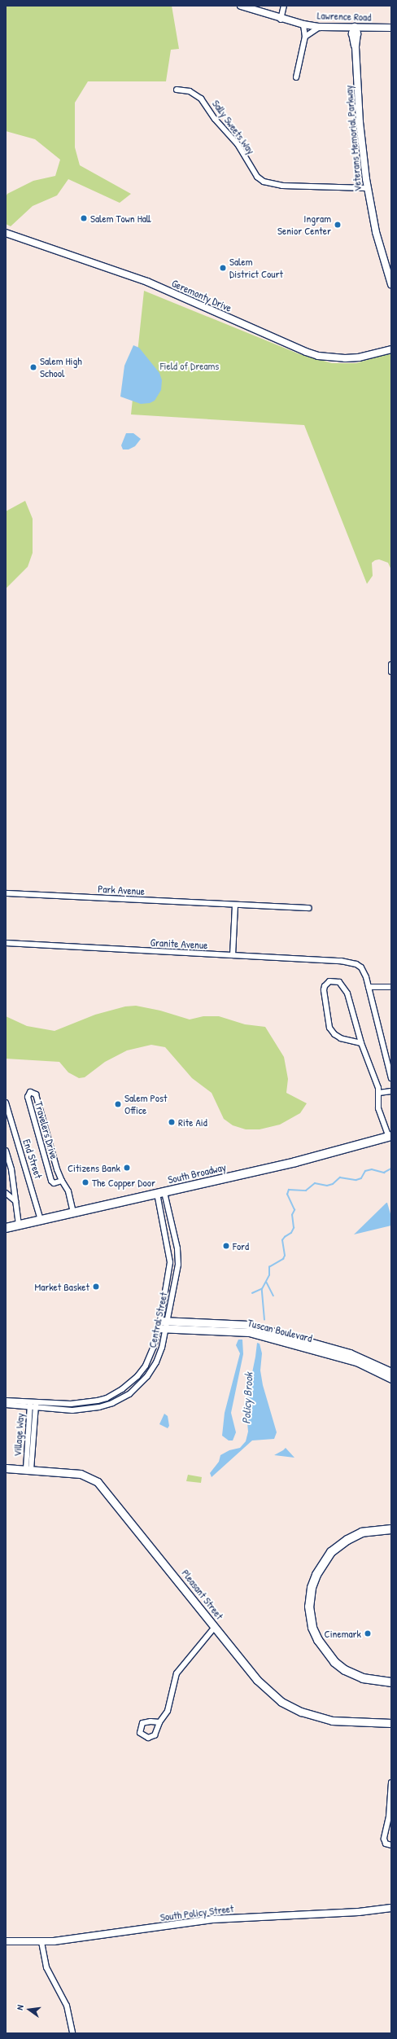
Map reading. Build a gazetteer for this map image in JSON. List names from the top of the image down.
{
  "streets": {
    "main road": ["South Broadway", "Tuscan Boulevard", "Pleasant Street"],
    "street": [
      "Lawrence Road",
      "Sally Sweets Way",
      "Veterans Memorial Parkway",
      "Geremonty Drive",
      "Park Avenue",
      "Granite Avenue",
      "Travelers Drive",
      "End Street",
      "Central Street",
      "Village Way",
      "South Policy Street"
    ]
  },
  "crossings": [
    ["Lawrence Road", "Veterans Memorial Parkway"],
    ["Sally Sweets Way", "Veterans Memorial Parkway"],
    ["Travelers Drive", "South Broadway"],
    ["End Street", "South Broadway"],
    ["South Broadway", "Central Street"],
    ["Central Street", "Tuscan Boulevard"],
    ["Central Street", "Village Way"],
    ["Village Way", "Pleasant Street"]
  ],
  "water": ["Policy Brook"],
  "parks": ["Field of Dreams"],
  "places": [
    "Salem Town Hall",
    "Ingram Senior Center",
    "Salem District Court",
    "Salem High School",
    "Salem Post Office",
    "Rite Aid",
    "Citizens Bank",
    "The Copper Door",
    "Ford",
    "Market Basket",
    "Cinemark"
  ],
  "north": "left"
}
